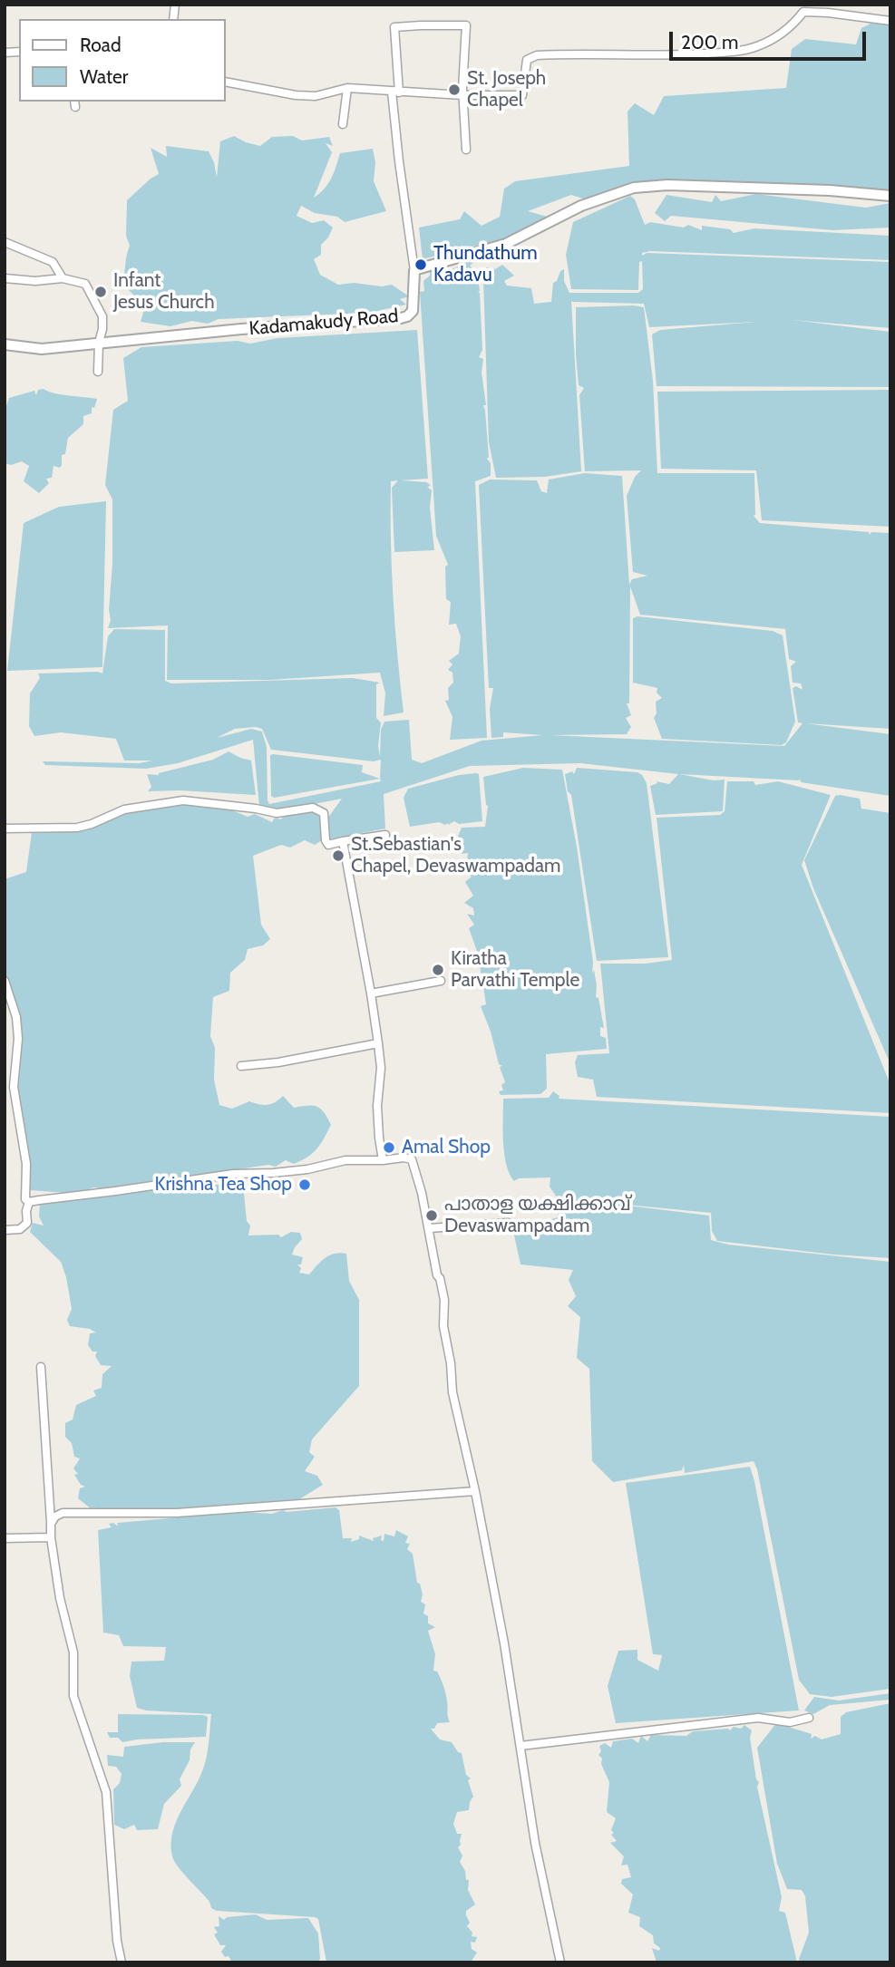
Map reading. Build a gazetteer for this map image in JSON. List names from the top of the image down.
{
  "streets": {
    "street": ["Kadamakudy Road"]
  },
  "places": [
    "St. Joseph Chapel",
    "Thundathum Kadavu",
    "Infant Jesus Church",
    "St.Sebastian's Chapel, Devaswampadam",
    "Kiratha Parvathi Temple",
    "Amal Shop",
    "Krishna Tea Shop",
    "പാതാള യക്ഷിക്കാവ് Devaswampadam"
  ],
  "legend": ["Road", "Water"],
  "scale_bar": "200 m"
}
